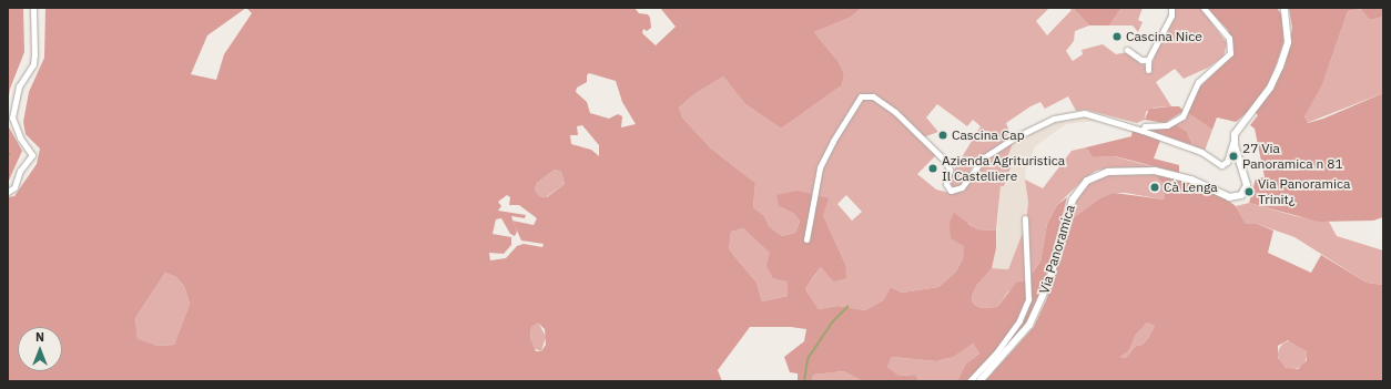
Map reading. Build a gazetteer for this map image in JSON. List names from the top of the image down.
{
  "streets": {
    "street": ["Via Panoramica"]
  },
  "places": [
    "Cascina Nice",
    "Cascina Cap",
    "27 Via Panoramica n 81",
    "Azienda Agrituristica Il Castelliere",
    "Cà Lenga",
    "Via Panoramica Trinit¿"
  ],
  "north": "top"
}
